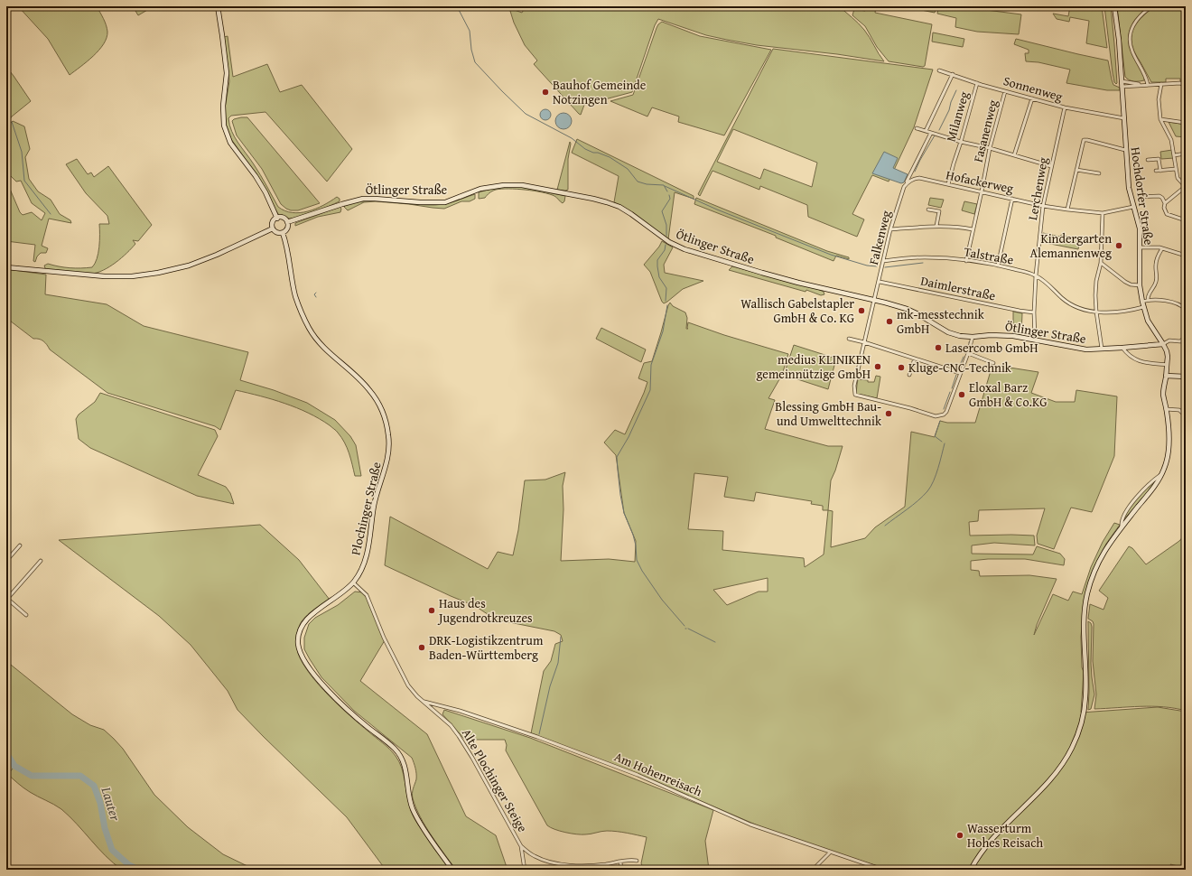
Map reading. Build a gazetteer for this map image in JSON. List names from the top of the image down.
{
  "streets": {
    "main road": ["Ötlinger Straße", "Hochdorfer Straße", "Plochinger Straße"],
    "street": [
      "Sonnenweg",
      "Milanweg",
      "Fasanenweg",
      "Hofackerweg",
      "Lerchenweg",
      "Falkenweg",
      "Talstraße",
      "Daimlerstraße",
      "Am Hohenreisach",
      "Alte Plochinger Steige"
    ]
  },
  "crossings": [
    ["Sonnenweg", "Milanweg"],
    ["Sonnenweg", "Fasanenweg"],
    ["Sonnenweg", "Lerchenweg"],
    ["Sonnenweg", "Hochdorfer Straße"],
    ["Milanweg", "Hofackerweg"],
    ["Fasanenweg", "Hofackerweg"],
    ["Fasanenweg", "Talstraße"],
    ["Hofackerweg", "Lerchenweg"],
    ["Hofackerweg", "Hochdorfer Straße"],
    ["Hofackerweg", "Falkenweg"],
    ["Lerchenweg", "Ötlinger Straße"],
    ["Lerchenweg", "Talstraße"],
    ["Lerchenweg", "Daimlerstraße"],
    ["Ötlinger Straße", "Hochdorfer Straße"],
    ["Ötlinger Straße", "Falkenweg"],
    ["Ötlinger Straße", "Plochinger Straße"],
    ["Hochdorfer Straße", "Talstraße"],
    ["Falkenweg", "Talstraße"],
    ["Falkenweg", "Daimlerstraße"],
    ["Plochinger Straße", "Alte Plochinger Steige"],
    ["Am Hohenreisach", "Alte Plochinger Steige"]
  ],
  "water": ["Lauter"],
  "places": [
    "Bauhof Gemeinde Notzingen",
    "Kindergarten Alemannenweg",
    "Wallisch Gabelstapler GmbH & Co. KG",
    "mk-messtechnik GmbH",
    "Lasercomb GmbH",
    "medius KLINIKEN gemeinnützige GmbH",
    "Kluge-CNC-Technik",
    "Eloxal Barz GmbH & Co.KG",
    "Blessing GmbH Bau- und Umwelttechnik",
    "Haus des Jugendrotkreuzes",
    "DRK-Logistikzentrum Baden-Württemberg",
    "Wasserturm Hohes Reisach"
  ]
}
